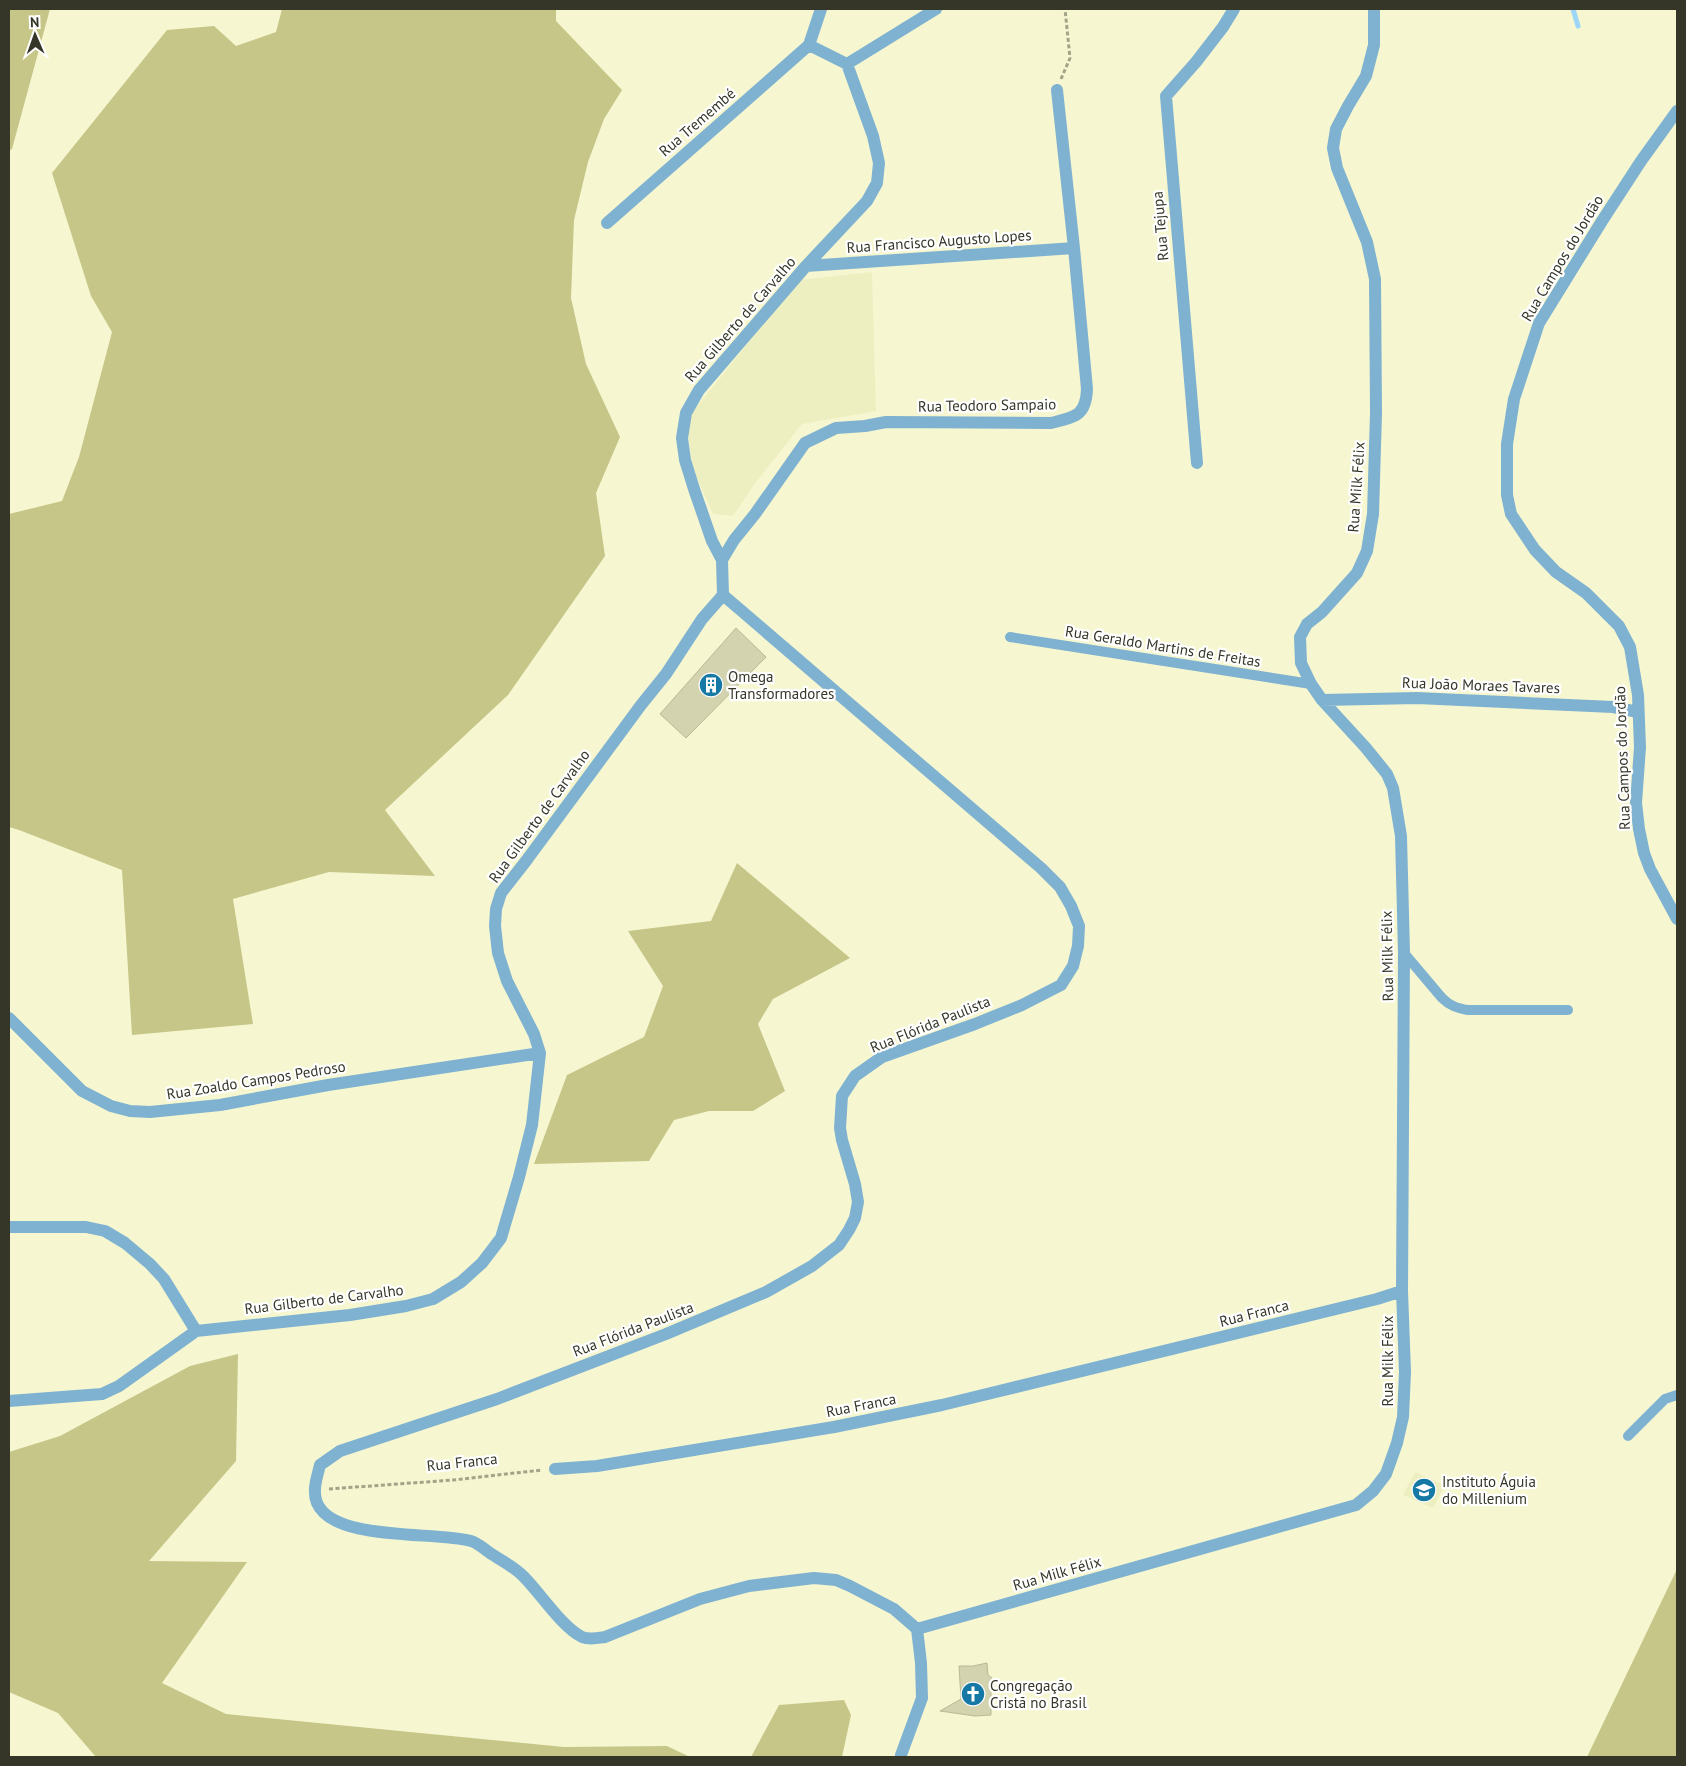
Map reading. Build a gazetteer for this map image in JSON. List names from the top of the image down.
{
  "streets": {
    "street": [
      "Rua Tremembé",
      "Rua Tejupa",
      "Rua Francisco Augusto Lopes",
      "Rua Campos do Jordão",
      "Rua Gilberto de Carvalho",
      "Rua Teodoro Sampaio",
      "Rua Milk Félix",
      "Rua João Moraes Tavares",
      "Rua Flórida Paulista",
      "Rua Zoaldo Campos Pedroso",
      "Rua Franca"
    ],
    "lane": ["Rua Geraldo Martins de Freitas"]
  },
  "crossings": [
    ["Rua Francisco Augusto Lopes", "Rua Gilberto de Carvalho"],
    ["Rua Francisco Augusto Lopes", "Rua Teodoro Sampaio"],
    ["Rua Campos do Jordão", "Rua João Moraes Tavares"],
    ["Rua Gilberto de Carvalho", "Rua Teodoro Sampaio"],
    ["Rua Gilberto de Carvalho", "Rua Flórida Paulista"],
    ["Rua Gilberto de Carvalho", "Rua Zoaldo Campos Pedroso"],
    ["Rua Milk Félix", "Rua Geraldo Martins de Freitas"],
    ["Rua Milk Félix", "Rua João Moraes Tavares"],
    ["Rua Milk Félix", "Rua Franca"],
    ["Rua Flórida Paulista", "Rua Franca"]
  ],
  "places": {
    "building": ["Omega Transformadores"],
    "school or university": ["Instituto Águia do Millenium"],
    "church": ["Congregação Cristã no Brasil"]
  },
  "north": "top"
}
